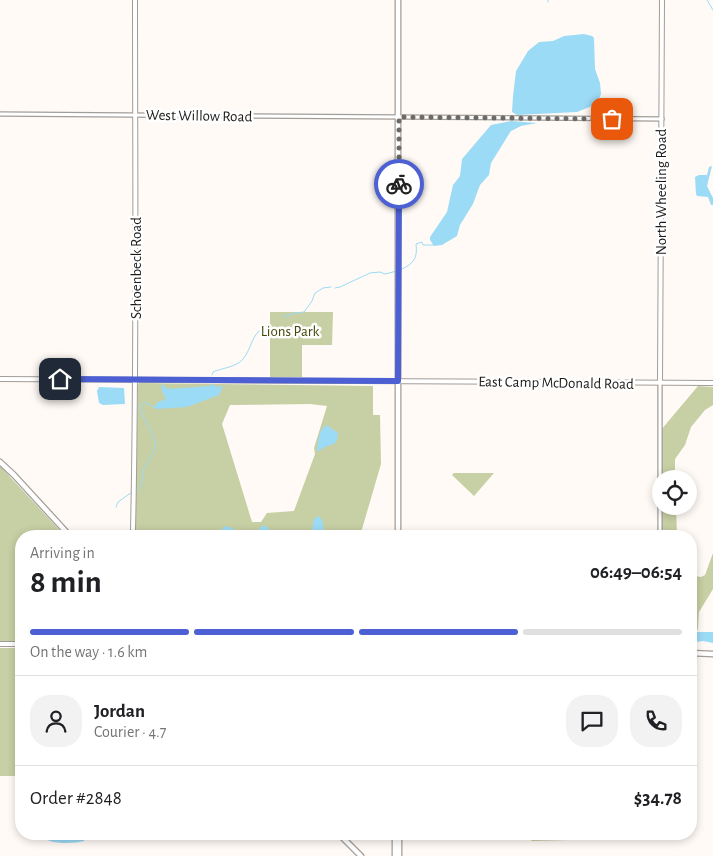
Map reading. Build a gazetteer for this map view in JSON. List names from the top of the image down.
{
  "streets": {
    "main road": ["North Wheeling Road", "Schoenbeck Road", "East Camp McDonald Road"],
    "street": ["West Willow Road"]
  },
  "crossings": [
    ["West Willow Road", "North Wheeling Road"],
    ["West Willow Road", "Schoenbeck Road"],
    ["North Wheeling Road", "East Camp McDonald Road"],
    ["Schoenbeck Road", "East Camp McDonald Road"]
  ],
  "parks": ["Lions Park"],
  "page": {
    "heading": ["8 min", "Arriving in", "06:49–06:54"],
    "panel": [
      "Jordan",
      "Courier · 4.7",
      "Order #2848",
      "$34.78"
    ],
    "bar": "On the way · 1.6 km"
  }
}
